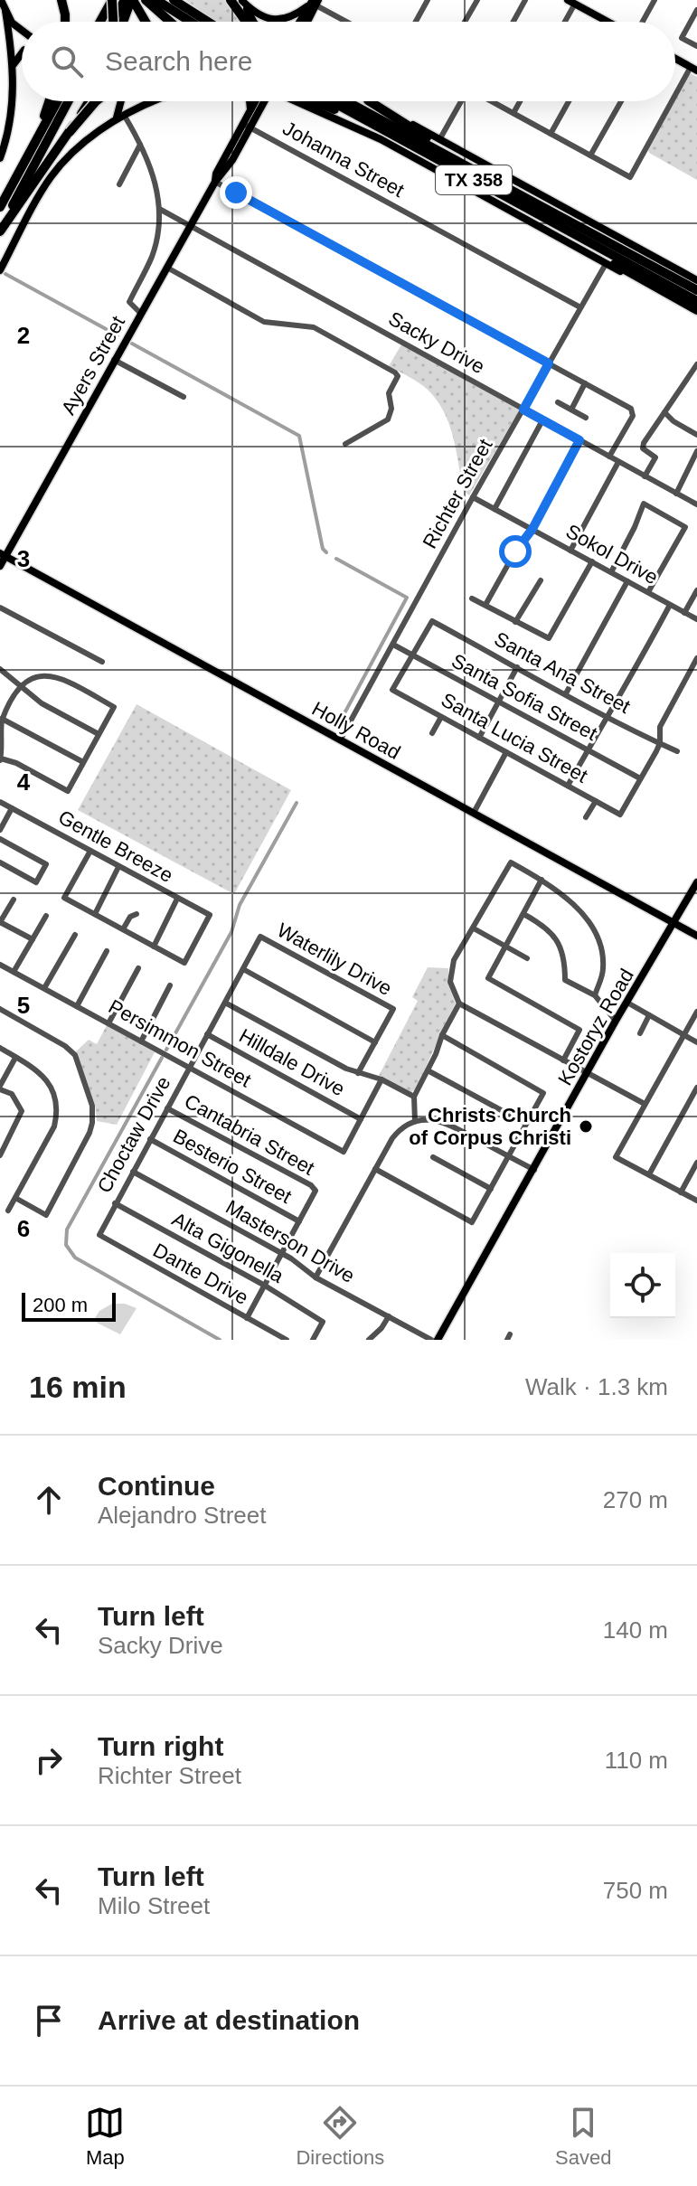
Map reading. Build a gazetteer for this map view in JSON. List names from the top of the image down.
{
  "streets": {
    "highway": ["TX 358"],
    "main road": ["Ayers Street", "Holly Road", "Kostoryz Road"],
    "street": [
      "Johanna Street",
      "Sacky Drive",
      "Richter Street",
      "Sokol Drive",
      "Santa Ana Street",
      "Santa Sofia Street",
      "Santa Lucia Street",
      "Gentle Breeze",
      "Waterlily Drive",
      "Persimmon Street",
      "Hilldale Drive",
      "Choctaw Drive",
      "Cantabria Street",
      "Besterio Street",
      "Masterson Drive",
      "Alta Gigonella",
      "Dante Drive"
    ]
  },
  "crossings": [
    ["Johanna Street", "Ayers Street"],
    ["Johanna Street", "Richter Street"],
    ["Sacky Drive", "Ayers Street"],
    ["Sacky Drive", "Richter Street"],
    ["Ayers Street", "Holly Road"],
    ["Richter Street", "Sokol Drive"],
    ["Richter Street", "Santa Sofia Street"],
    ["Richter Street", "Holly Road"],
    ["Santa Ana Street", "Santa Sofia Street"],
    ["Santa Ana Street", "Santa Lucia Street"],
    ["Santa Sofia Street", "Santa Lucia Street"],
    ["Holly Road", "Kostoryz Road"],
    ["Waterlily Drive", "Choctaw Drive"],
    ["Persimmon Street", "Hilldale Drive"],
    ["Persimmon Street", "Choctaw Drive"],
    ["Hilldale Drive", "Choctaw Drive"],
    ["Choctaw Drive", "Cantabria Street"],
    ["Choctaw Drive", "Besterio Street"],
    ["Choctaw Drive", "Masterson Drive"],
    ["Choctaw Drive", "Alta Gigonella"],
    ["Choctaw Drive", "Dante Drive"],
    ["Cantabria Street", "Besterio Street"]
  ],
  "places": ["Christs Church of Corpus Christi"],
  "scale_bar": "200 m",
  "page": {
    "search": "Search here",
    "scale": "200 m",
    "heading": ["16 min", "Walk · 1.3 km"],
    "list": [
      ["Continue", "Alejandro Street", "270 m"],
      ["Turn left", "Sacky Drive", "140 m"],
      ["Turn right", "Richter Street", "110 m"],
      ["Turn left", "Milo Street", "750 m"],
      "Arrive at destination"
    ],
    "nav": ["Map", "Directions", "Saved"]
  },
  "grid": {
    "rows": [
      "2",
      "3",
      "4",
      "5",
      "6"
    ]
  }
}
